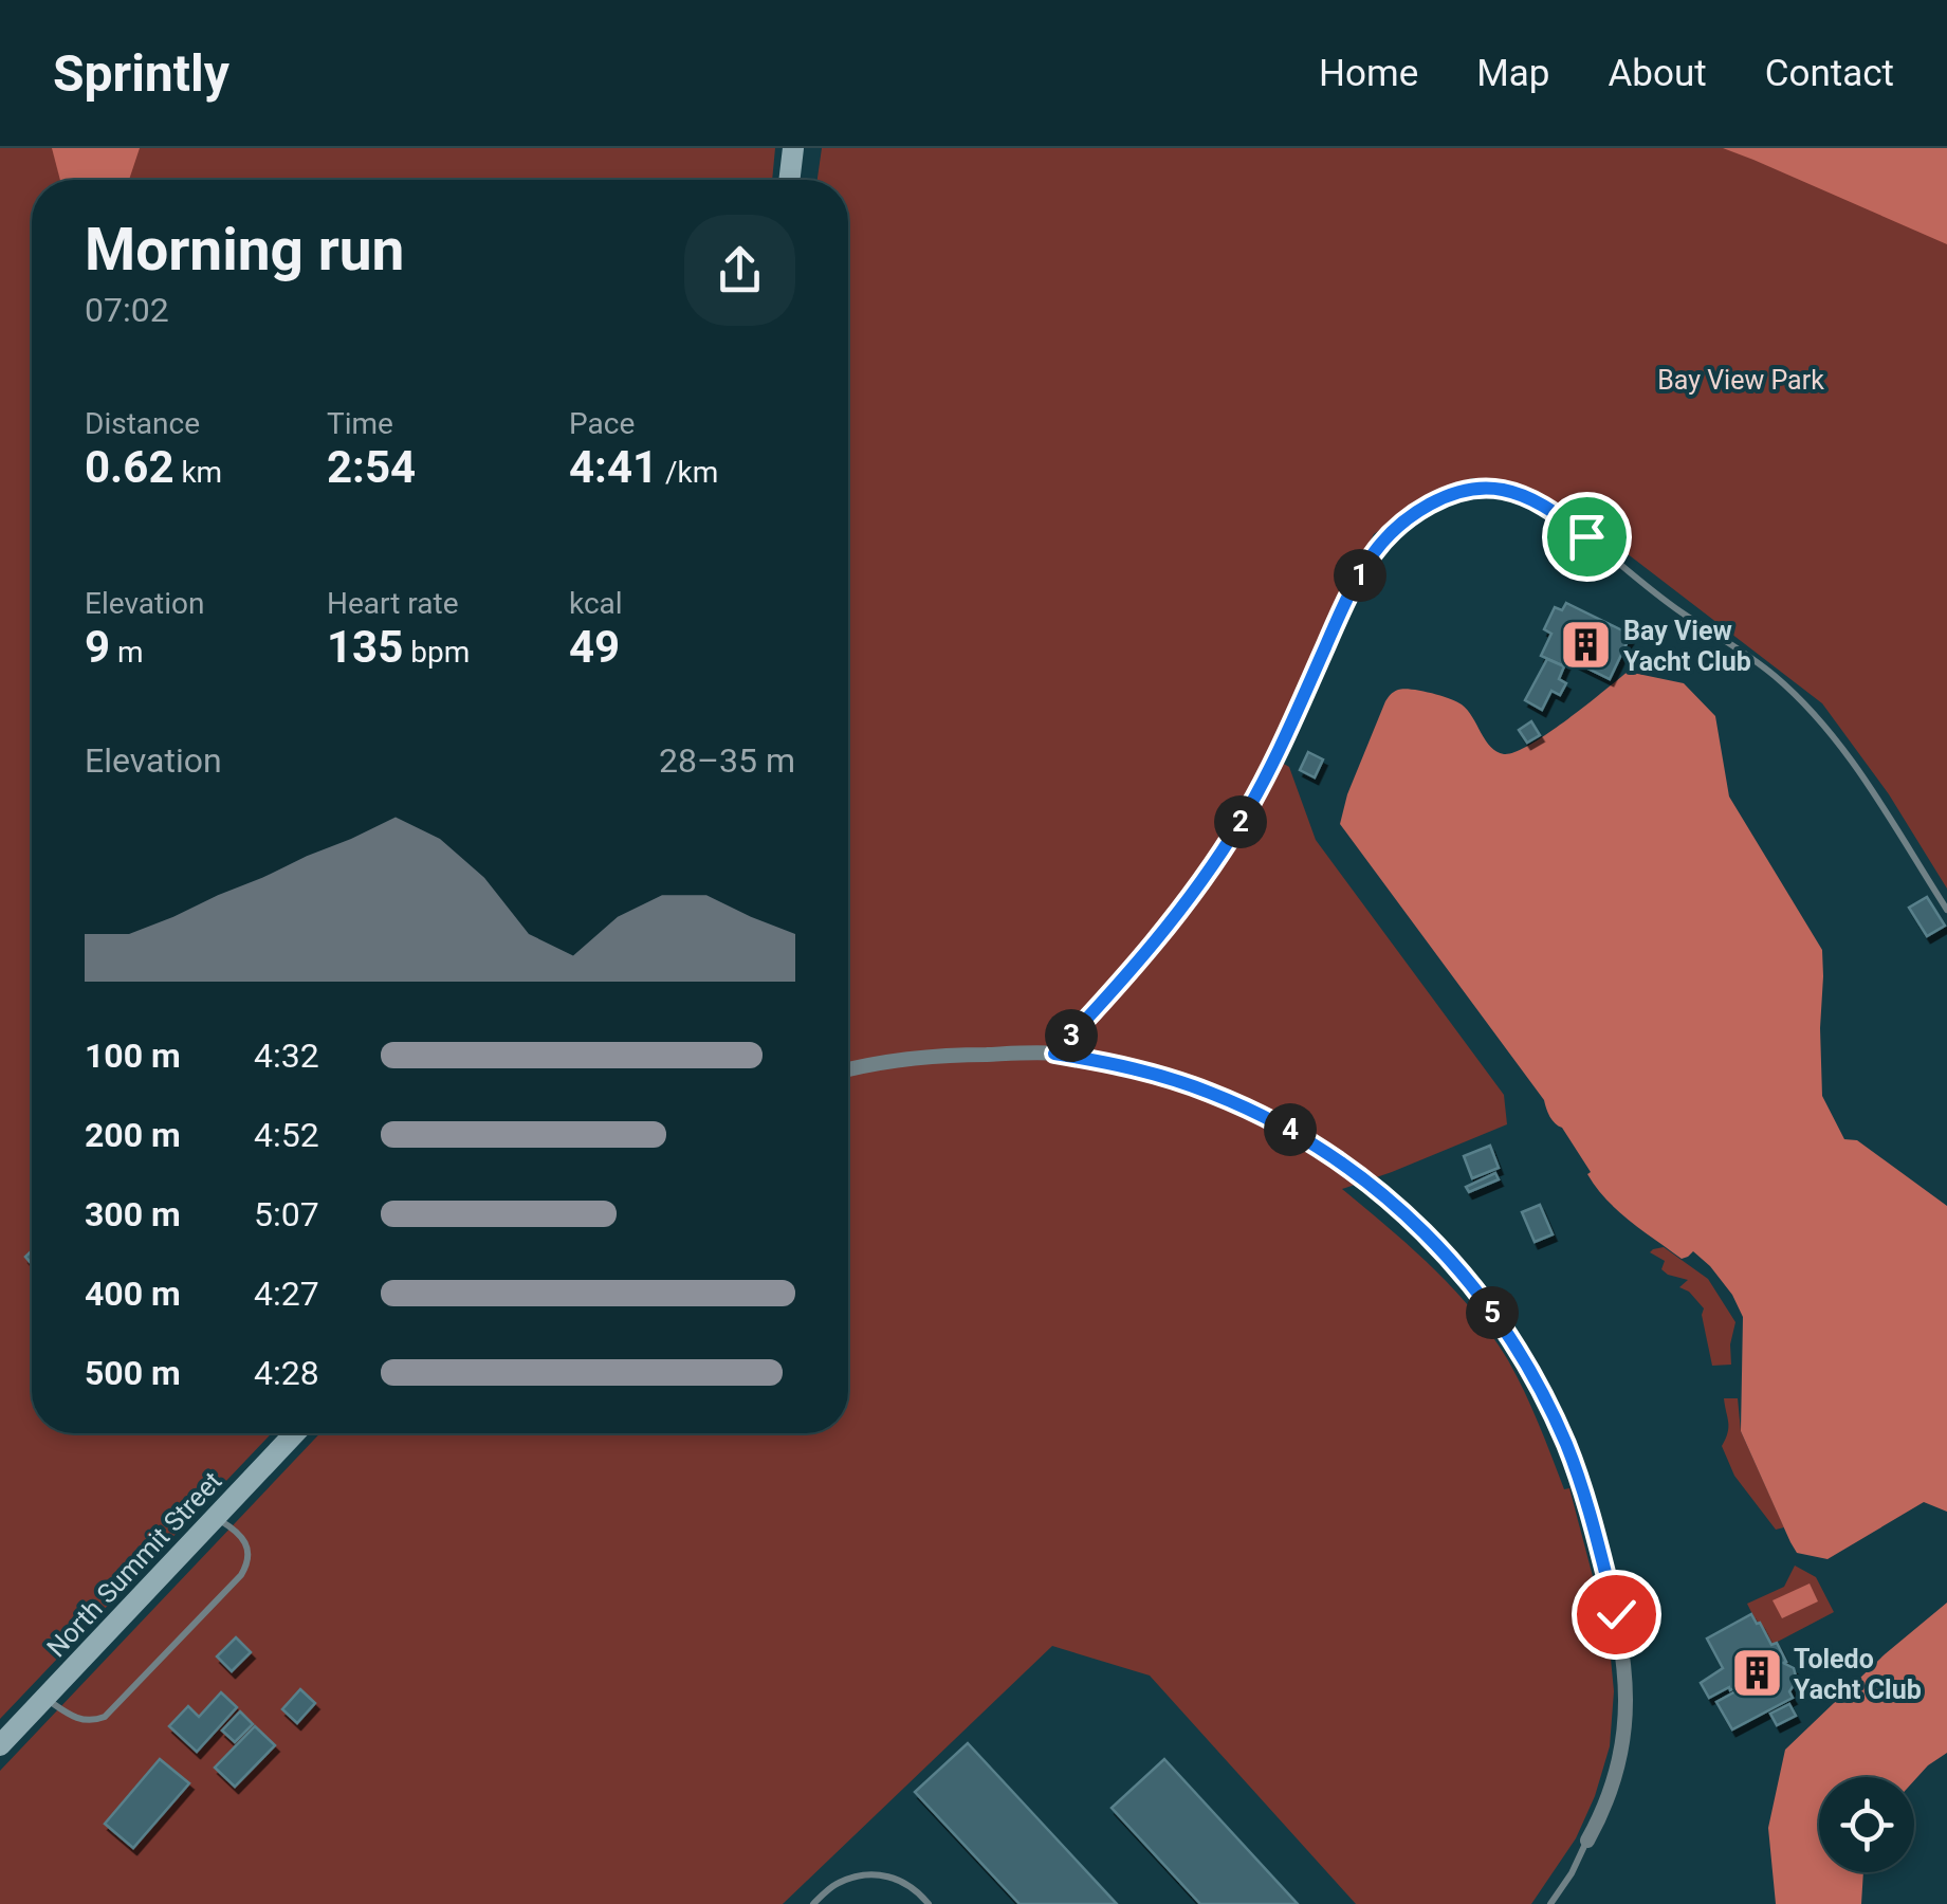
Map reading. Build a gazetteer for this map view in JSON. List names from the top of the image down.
{
  "streets": {
    "main road": ["North Summit Street"]
  },
  "parks": ["Bay View Park"],
  "places": {
    "building": ["Bay View Yacht Club", "Toledo Yacht Club"]
  },
  "page": {
    "header": "Sprintly",
    "nav": [
      "Home",
      "Map",
      "About",
      "Contact"
    ],
    "heading": ["Morning run", "07:02"],
    "stats": [
      ["Distance", "0.62 km"],
      ["Time", "2:54"],
      ["Pace", "4:41 /km"],
      ["Elevation", "9 m"],
      ["Heart rate", "135 bpm"],
      ["kcal", "49"]
    ],
    "pins": [
      "1",
      "2",
      "3",
      "4",
      "5"
    ],
    "chart": ["Elevation", "28–35 m"],
    "list": [
      {
        "name": "100 m",
        "note": "4:32"
      },
      {
        "name": "200 m",
        "note": "4:52"
      },
      {
        "name": "300 m",
        "note": "5:07"
      },
      {
        "name": "400 m",
        "note": "4:27"
      },
      {
        "name": "500 m",
        "note": "4:28"
      }
    ]
  }
}
